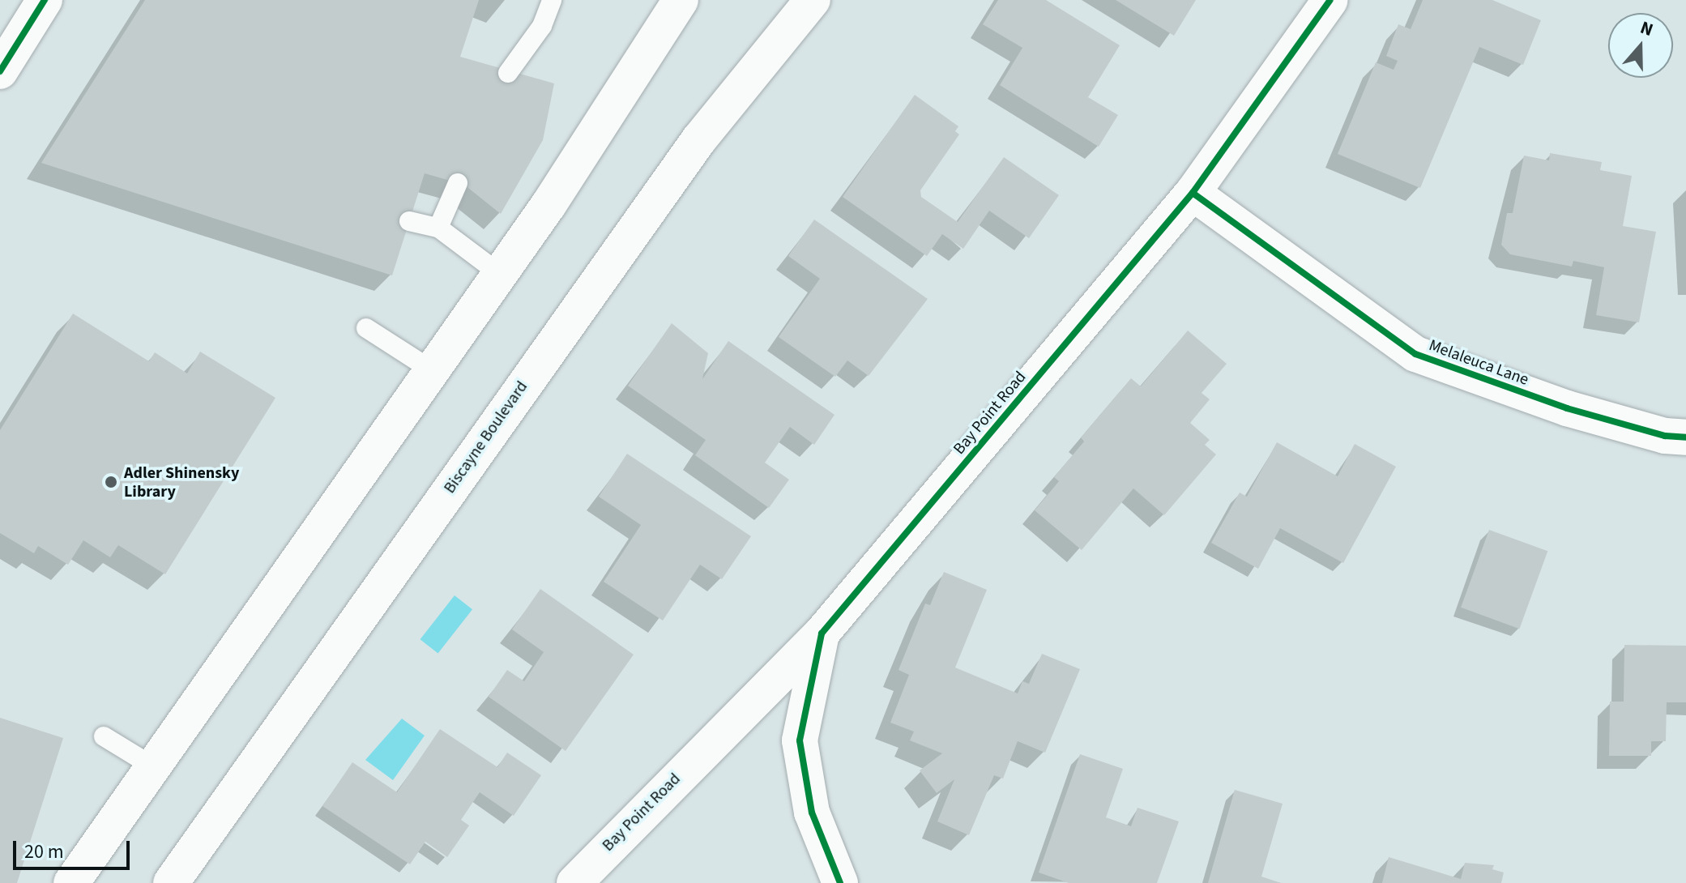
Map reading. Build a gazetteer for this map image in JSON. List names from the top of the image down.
{
  "streets": {
    "main road": ["Melaleuca Lane", "Bay Point Road", "Biscayne Boulevard"]
  },
  "crossings": [
    ["Melaleuca Lane", "Bay Point Road"]
  ],
  "places": ["Adler Shinensky Library"],
  "scale_bar": "20 m",
  "north": "top"
}
